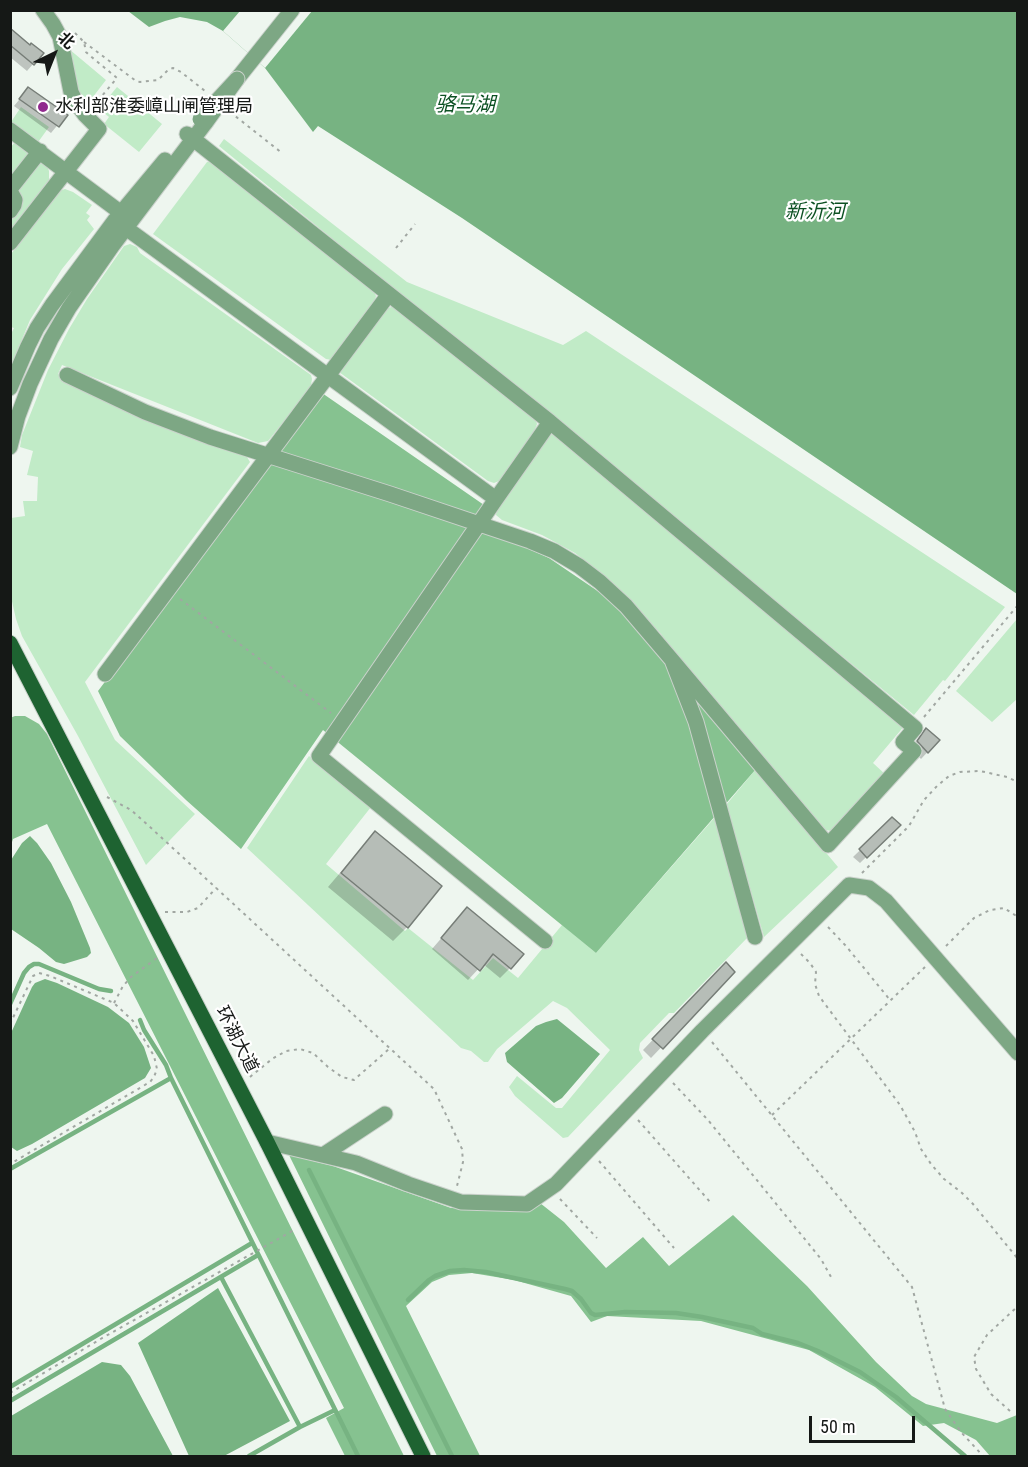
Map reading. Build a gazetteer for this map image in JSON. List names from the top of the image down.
{
  "streets": {
    "main road": ["环湖大道"]
  },
  "water": ["骆马湖", "新沂河"],
  "places": ["水利部淮委嶂山闸管理局"],
  "scale_bar": "50 m",
  "north": "top right"
}
